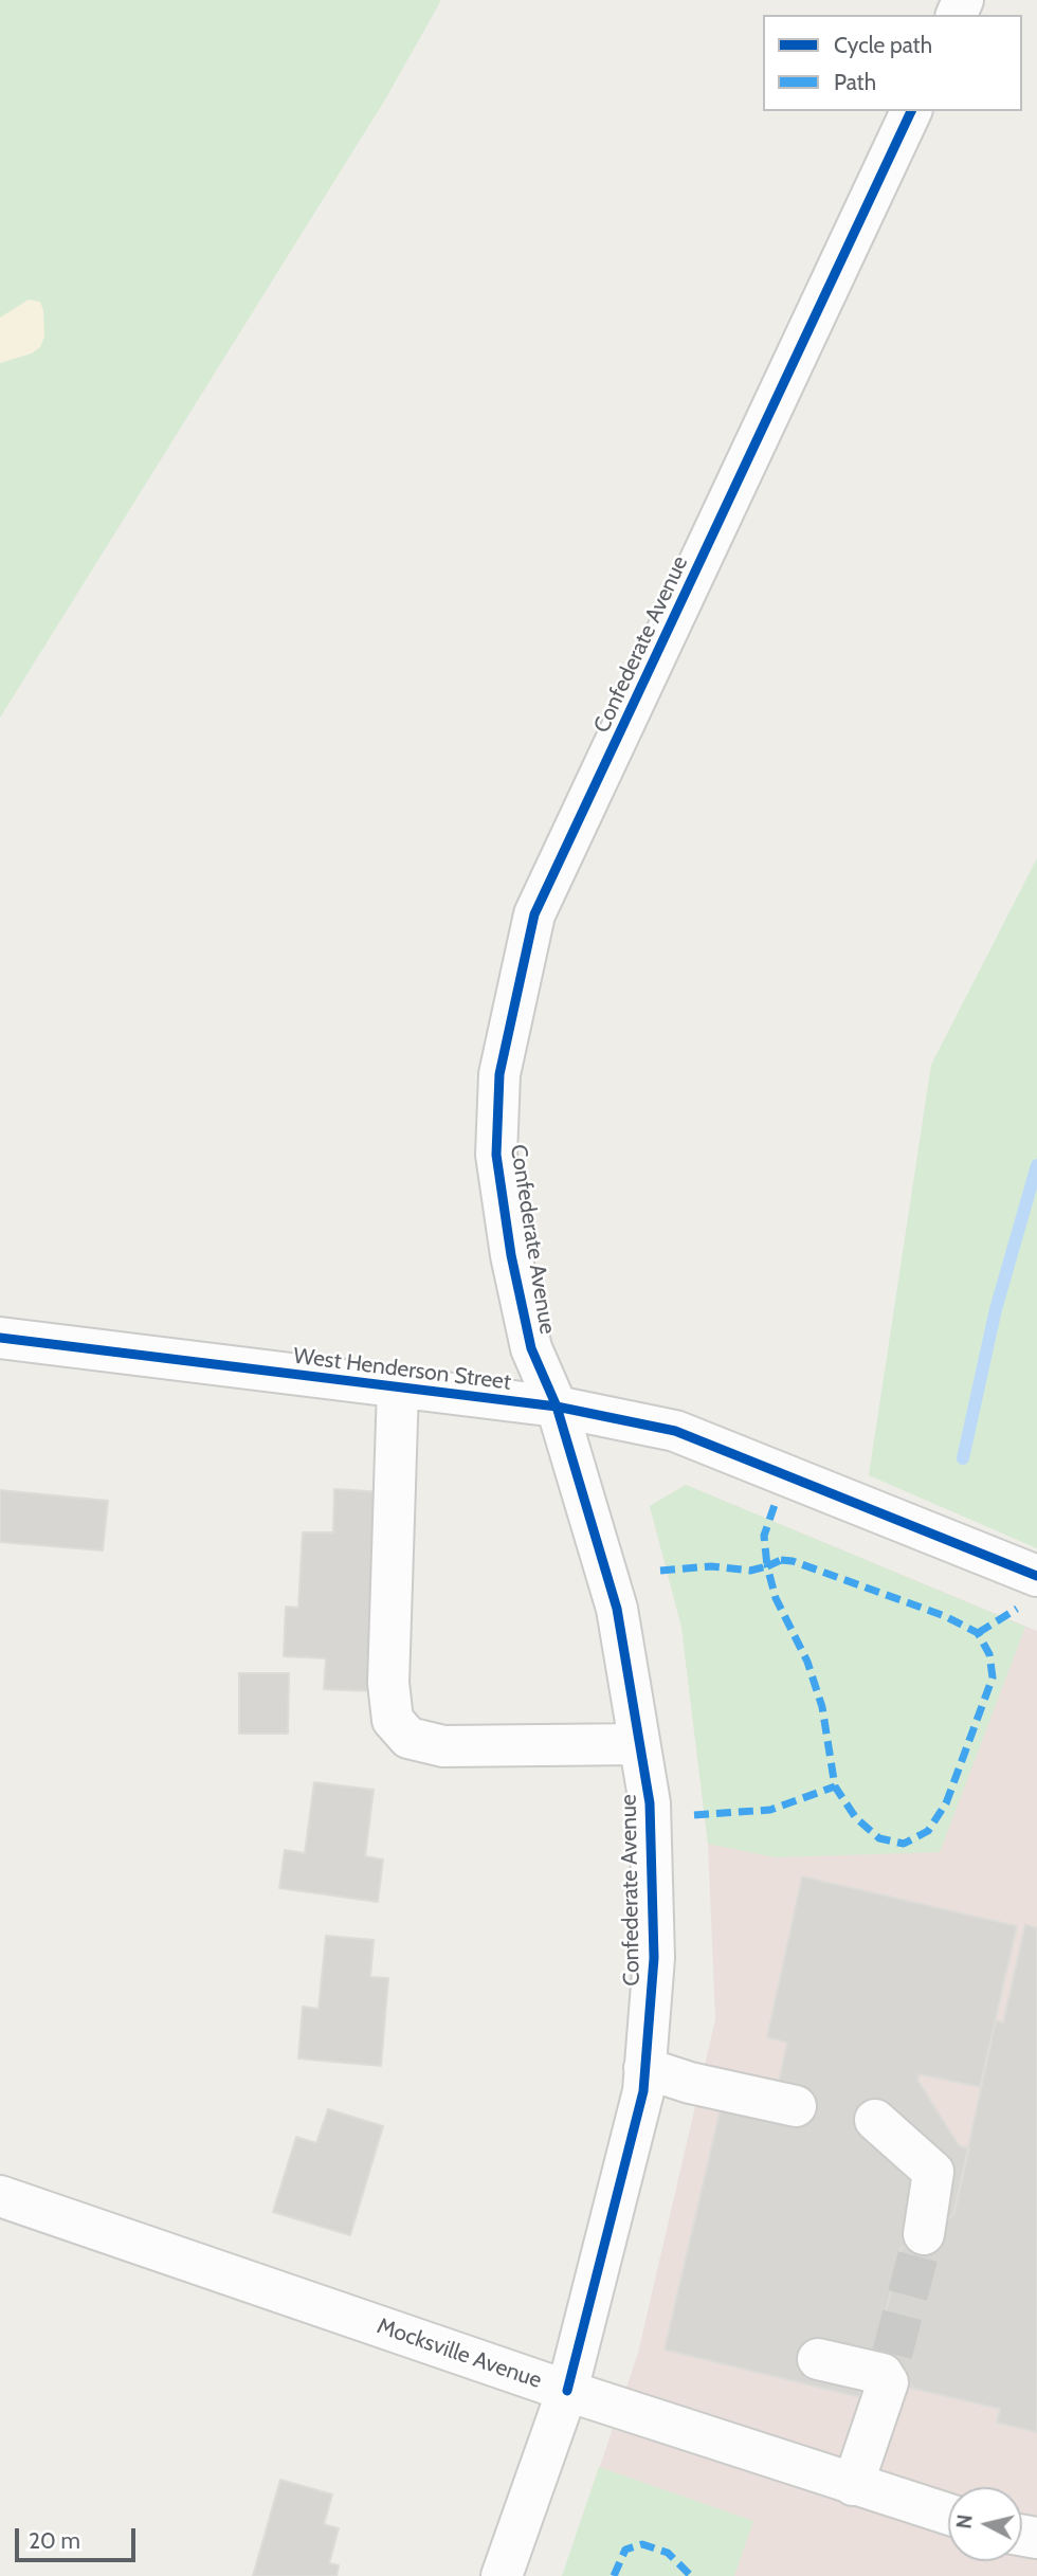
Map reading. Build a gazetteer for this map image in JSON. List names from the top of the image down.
{
  "streets": {
    "street": ["Confederate Avenue", "West Henderson Street", "Mocksville Avenue"]
  },
  "crossings": [
    ["Confederate Avenue", "West Henderson Street"],
    ["Confederate Avenue", "Mocksville Avenue"]
  ],
  "legend": ["Cycle path", "Path"],
  "scale_bar": "20 m",
  "north": "left"
}
